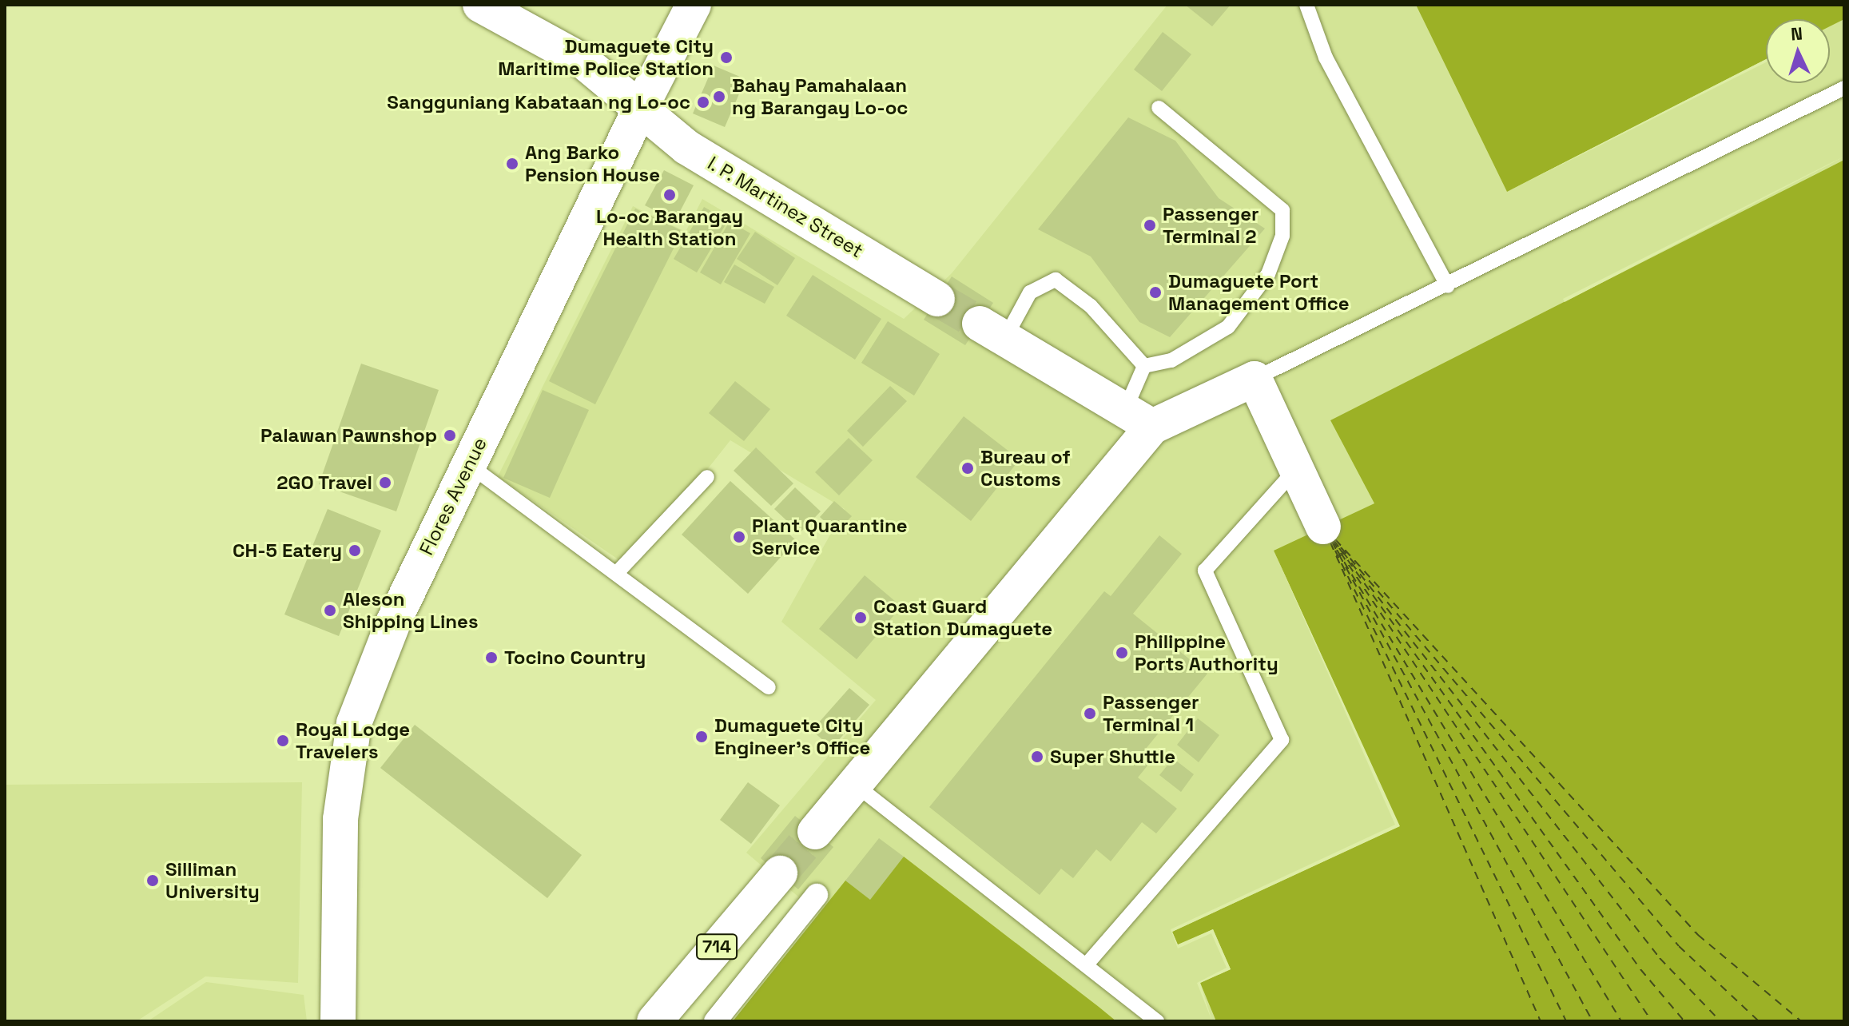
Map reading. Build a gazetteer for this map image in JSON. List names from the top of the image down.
{
  "streets": {
    "main road": ["I. P. Martinez Street", "Flores Avenue", "714"]
  },
  "crossings": [
    ["I. P. Martinez Street", "Flores Avenue"]
  ],
  "places": [
    "Dumaguete City Maritime Police Station",
    "Bahay Pamahalaan ng Barangay Lo-oc",
    "Sangguniang Kabataan ng Lo-oc",
    "Ang Barko Pension House",
    "Lo-oc Barangay Health Station",
    "Passenger Terminal 2",
    "Dumaguete Port Management Office",
    "Palawan Pawnshop",
    "Bureau of Customs",
    "2GO Travel",
    "Plant Quarantine Service",
    "CH-5 Eatery",
    "Aleson Shipping Lines",
    "Coast Guard Station Dumaguete",
    "Philippine Ports Authority",
    "Tocino Country",
    "Passenger Terminal 1",
    "Dumaguete City Engineer's Office",
    "Royal Lodge Travelers",
    "Super Shuttle",
    "Silliman University"
  ],
  "north": "top"
}
